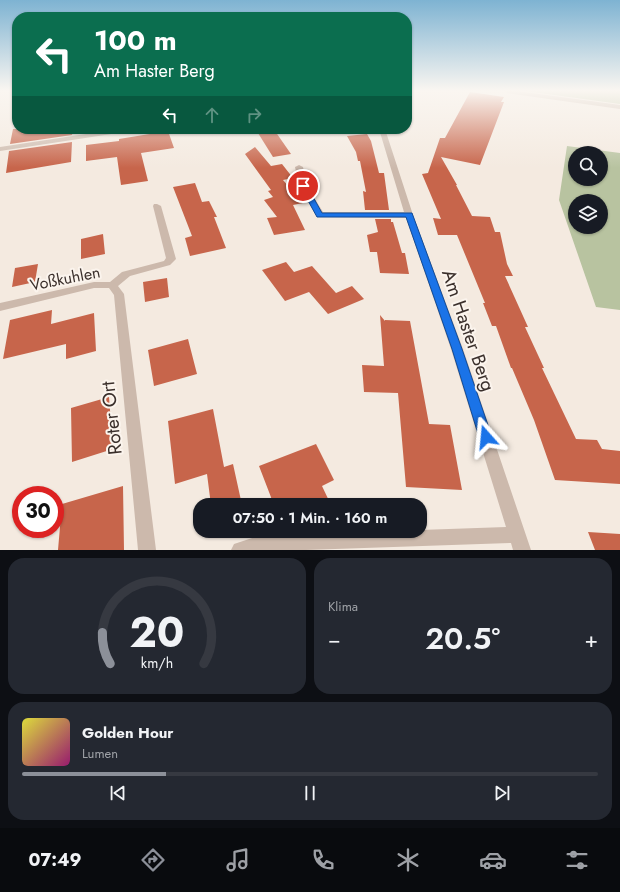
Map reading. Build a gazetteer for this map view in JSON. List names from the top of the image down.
{
  "streets": {
    "street": ["Voßkuhlen", "Am Haster Berg", "Roter Ort"]
  },
  "crossings": [
    ["Voßkuhlen", "Roter Ort"]
  ],
  "page": {
    "turn": ["100 m", "Am Haster Berg"],
    "limit": "30",
    "trip": "07:50 · 1 Min. · 160 m",
    "tile": "Klima",
    "heat": ["−", "20.5°", "+"],
    "song": ["Golden Hour", "Lumen"],
    "tabs": "07:49",
    "gauge": ["20", "km/h"]
  }
}
